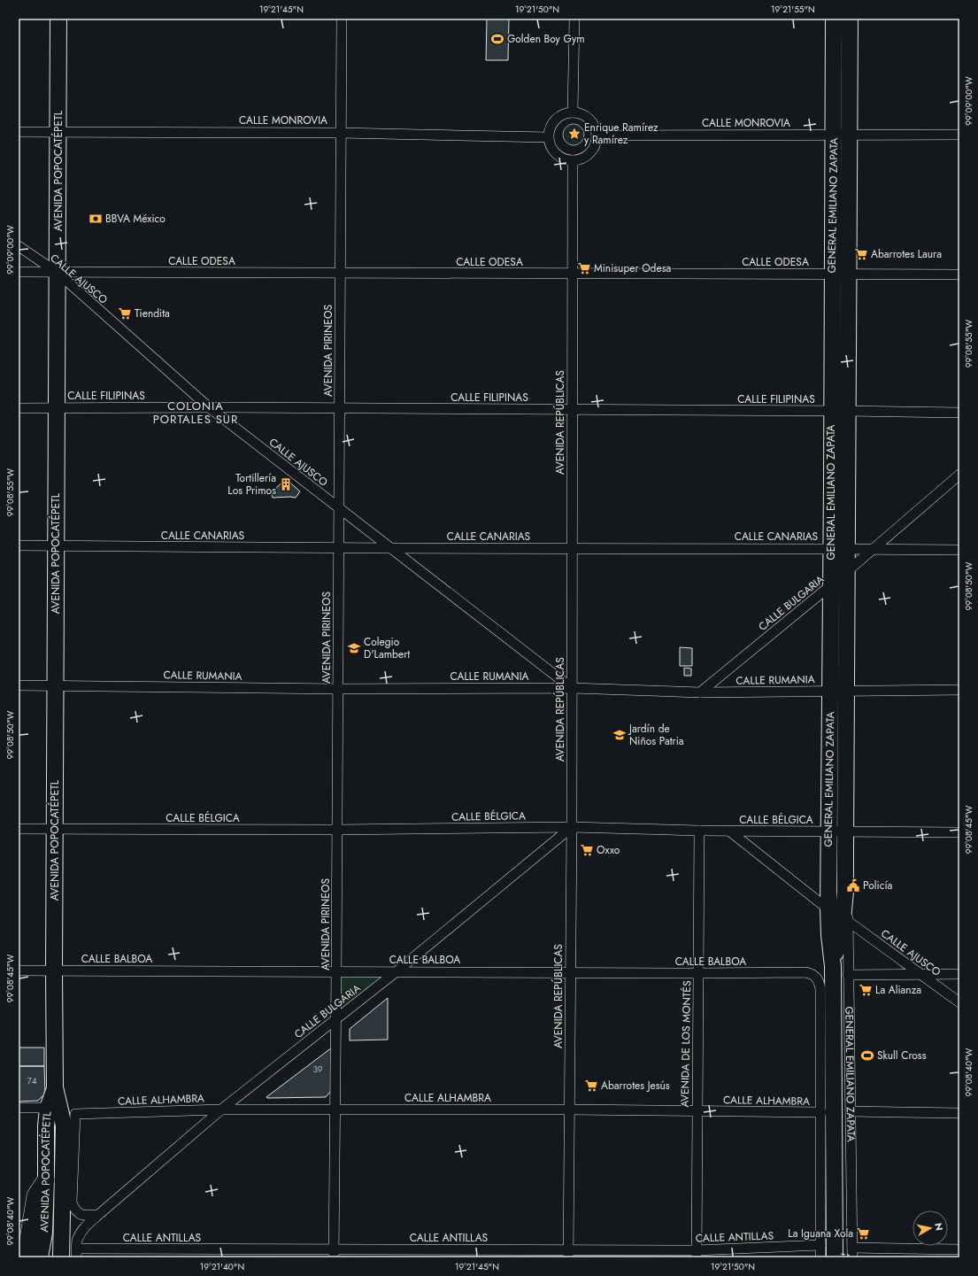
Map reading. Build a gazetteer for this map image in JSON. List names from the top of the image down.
{
  "streets": {
    "main road": ["AVENIDA POPOCATÉPETL", "GENERAL EMILIANO ZAPATA"],
    "street": [
      "CALLE MONROVIA",
      "CALLE ODESA",
      "CALLE AJUSCO",
      "AVENIDA PIRINEOS",
      "CALLE FILIPINAS",
      "AVENIDA REPÚBLICAS",
      "CALLE CANARIAS",
      "CALLE BULGARIA",
      "CALLE RUMANIA",
      "CALLE BÉLGICA",
      "CALLE BALBOA",
      "AVENIDA DE LOS MONTÉS",
      "CALLE ALHAMBRA",
      "CALLE ANTILLAS"
    ]
  },
  "crossings": [
    ["CALLE MONROVIA", "AVENIDA POPOCATÉPETL"],
    ["CALLE MONROVIA", "GENERAL EMILIANO ZAPATA"],
    ["CALLE MONROVIA", "AVENIDA PIRINEOS"],
    ["CALLE MONROVIA", "AVENIDA REPÚBLICAS"],
    ["AVENIDA POPOCATÉPETL", "CALLE ODESA"],
    ["AVENIDA POPOCATÉPETL", "CALLE AJUSCO"],
    ["AVENIDA POPOCATÉPETL", "CALLE FILIPINAS"],
    ["AVENIDA POPOCATÉPETL", "CALLE CANARIAS"],
    ["AVENIDA POPOCATÉPETL", "CALLE RUMANIA"],
    ["AVENIDA POPOCATÉPETL", "CALLE BÉLGICA"],
    ["AVENIDA POPOCATÉPETL", "CALLE BALBOA"],
    ["GENERAL EMILIANO ZAPATA", "CALLE ODESA"],
    ["GENERAL EMILIANO ZAPATA", "CALLE AJUSCO"],
    ["GENERAL EMILIANO ZAPATA", "CALLE FILIPINAS"],
    ["GENERAL EMILIANO ZAPATA", "CALLE CANARIAS"],
    ["GENERAL EMILIANO ZAPATA", "CALLE BULGARIA"],
    ["GENERAL EMILIANO ZAPATA", "CALLE RUMANIA"],
    ["GENERAL EMILIANO ZAPATA", "CALLE BÉLGICA"],
    ["CALLE ODESA", "CALLE AJUSCO"],
    ["CALLE ODESA", "AVENIDA PIRINEOS"],
    ["CALLE ODESA", "AVENIDA REPÚBLICAS"],
    ["CALLE AJUSCO", "AVENIDA PIRINEOS"],
    ["CALLE AJUSCO", "CALLE FILIPINAS"],
    ["CALLE AJUSCO", "AVENIDA REPÚBLICAS"],
    ["CALLE AJUSCO", "CALLE CANARIAS"],
    ["CALLE AJUSCO", "CALLE RUMANIA"],
    ["AVENIDA PIRINEOS", "CALLE FILIPINAS"],
    ["AVENIDA PIRINEOS", "CALLE CANARIAS"],
    ["AVENIDA PIRINEOS", "CALLE BULGARIA"],
    ["AVENIDA PIRINEOS", "CALLE RUMANIA"],
    ["AVENIDA PIRINEOS", "CALLE BÉLGICA"],
    ["AVENIDA PIRINEOS", "CALLE BALBOA"],
    ["AVENIDA PIRINEOS", "CALLE ALHAMBRA"],
    ["AVENIDA PIRINEOS", "CALLE ANTILLAS"],
    ["CALLE FILIPINAS", "AVENIDA REPÚBLICAS"],
    ["AVENIDA REPÚBLICAS", "CALLE CANARIAS"],
    ["AVENIDA REPÚBLICAS", "CALLE BULGARIA"],
    ["AVENIDA REPÚBLICAS", "CALLE RUMANIA"],
    ["AVENIDA REPÚBLICAS", "CALLE BÉLGICA"],
    ["AVENIDA REPÚBLICAS", "CALLE BALBOA"],
    ["AVENIDA REPÚBLICAS", "CALLE ALHAMBRA"],
    ["AVENIDA REPÚBLICAS", "CALLE ANTILLAS"],
    ["CALLE CANARIAS", "CALLE BULGARIA"],
    ["CALLE BULGARIA", "CALLE RUMANIA"],
    ["CALLE BULGARIA", "CALLE BÉLGICA"],
    ["CALLE BULGARIA", "CALLE BALBOA"],
    ["CALLE BULGARIA", "CALLE ALHAMBRA"],
    ["CALLE BULGARIA", "CALLE ANTILLAS"],
    ["CALLE BÉLGICA", "AVENIDA DE LOS MONTÉS"],
    ["CALLE BALBOA", "AVENIDA DE LOS MONTÉS"],
    ["CALLE BALBOA", "CALLE ALHAMBRA"],
    ["AVENIDA DE LOS MONTÉS", "CALLE ALHAMBRA"],
    ["AVENIDA DE LOS MONTÉS", "CALLE ANTILLAS"]
  ],
  "districts": ["COLONIA PORTALES SUR"],
  "places": {
    "sports": ["Golden Boy Gym", "Skull Cross"],
    "place": ["Enrique Ramírez y Ramírez"],
    "bank": ["BBVA México"],
    "supermarket": [
      "Abarrotes Laura",
      "Minisuper Odesa",
      "Tiendita",
      "Oxxo",
      "La Alianza",
      "Abarrotes Jesús",
      "La Iguana Xola"
    ],
    "building": ["Tortillería Los Primos"],
    "school or university": ["Colegio D'Lambert", "Jardín de Niños Patria"],
    "public building": ["Policía"]
  },
  "house_numbers": ["39", "74"],
  "north": "right",
  "coordinates": [
    "19°21'45\"N",
    "19°21'50\"N",
    "19°21'55\"N",
    "99°09'00\"W",
    "99°08'55\"W",
    "99°08'50\"W",
    "99°08'45\"W",
    "99°08'40\"W",
    "19°21'40\"N"
  ]
}
